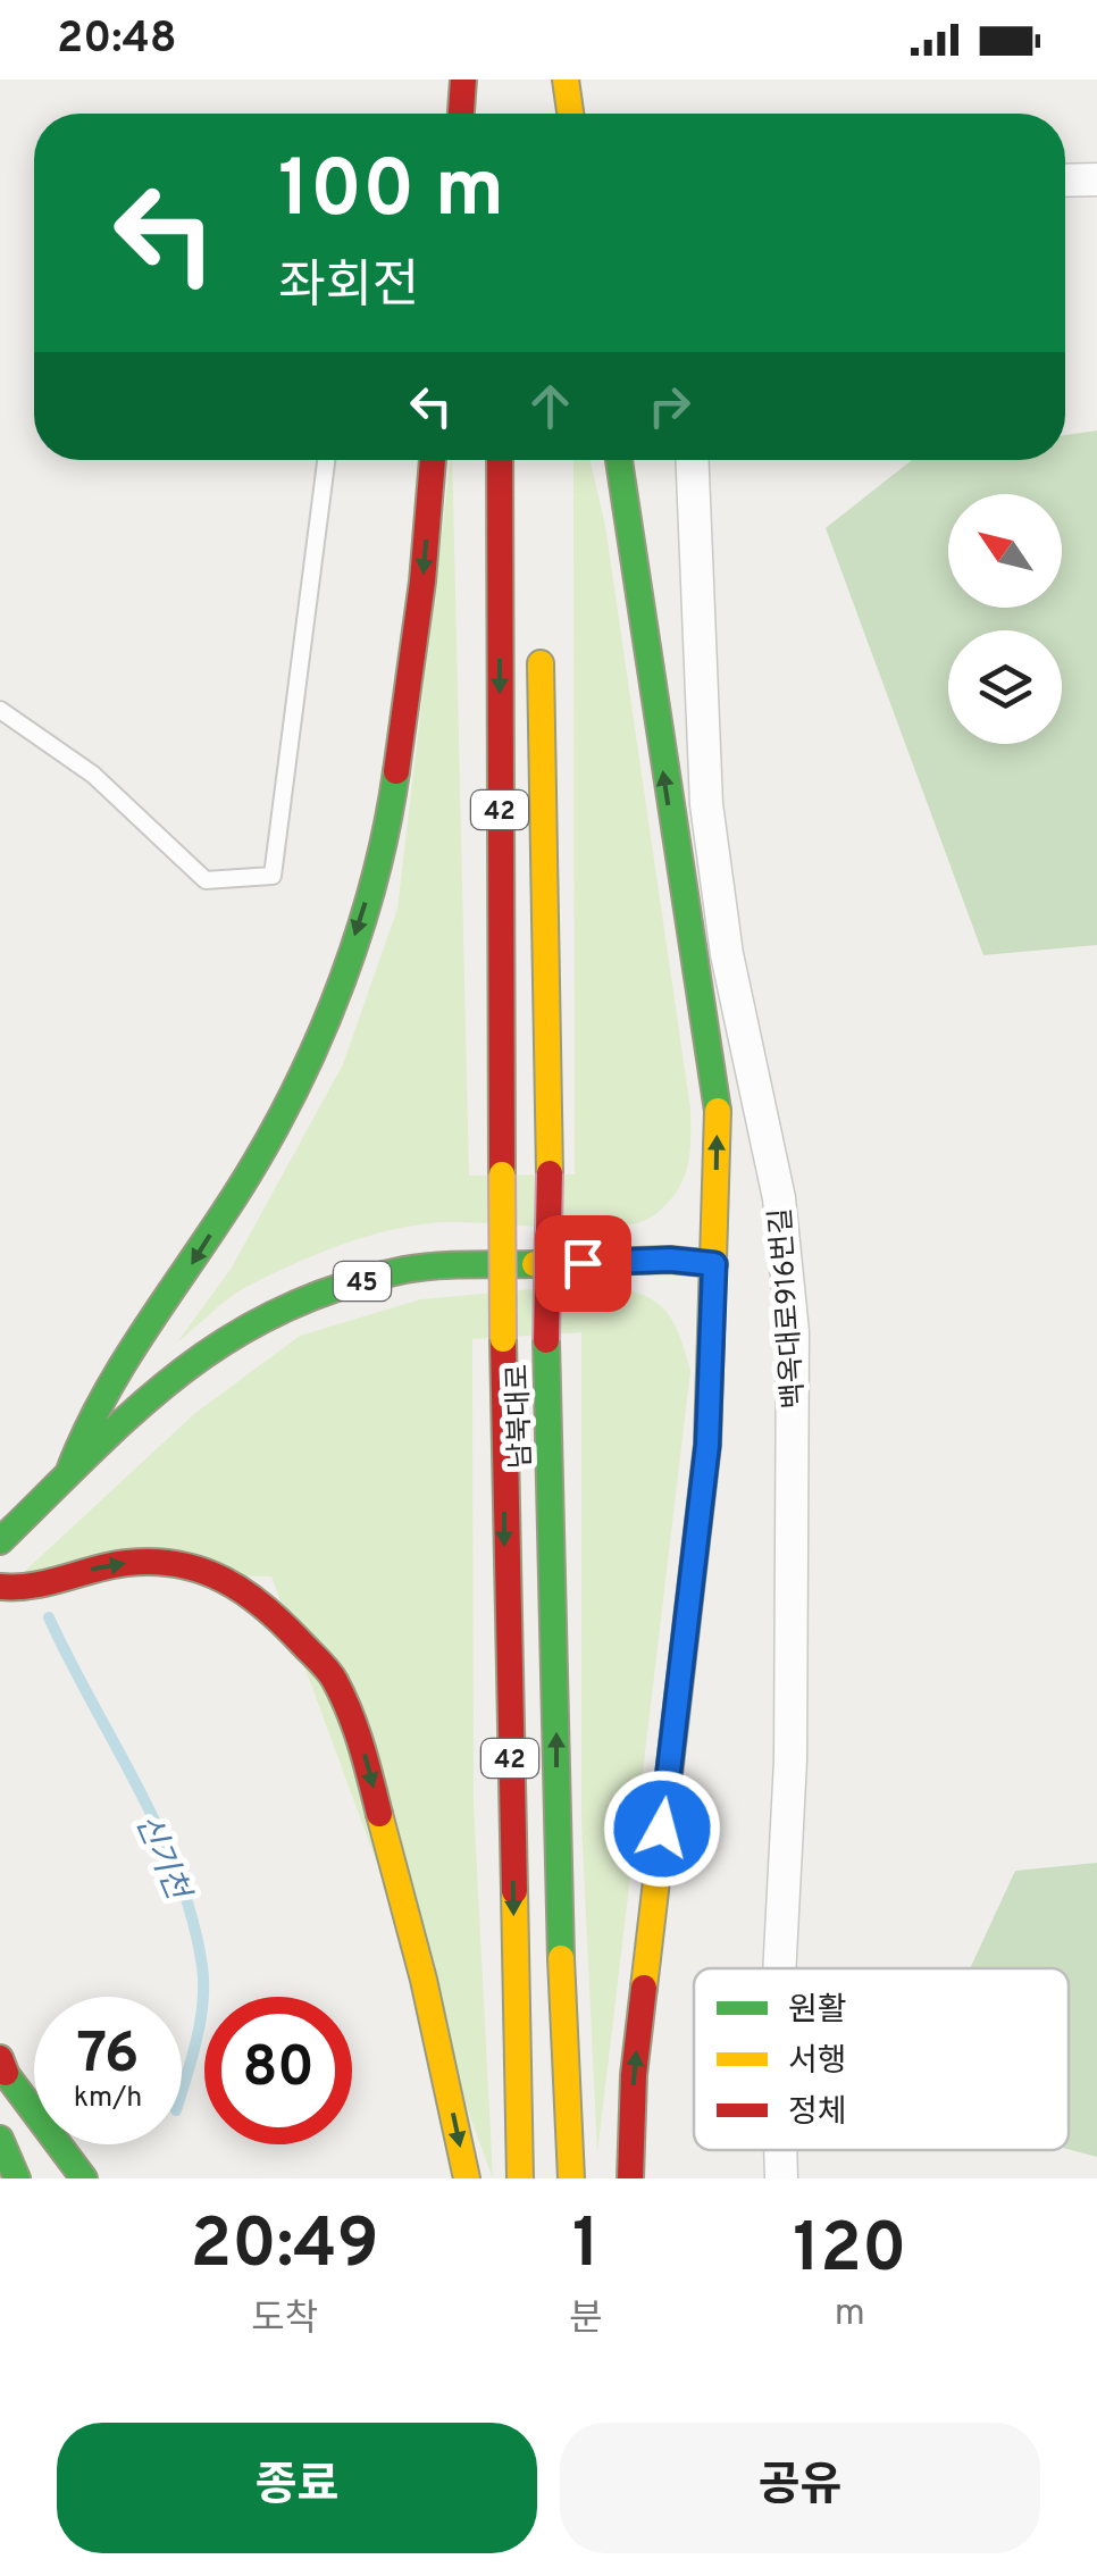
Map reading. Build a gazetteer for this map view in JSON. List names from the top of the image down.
{
  "streets": {
    "main road": ["42", "45", "남북대로"],
    "street": ["백옥대로916번길"]
  },
  "water": ["신기천"],
  "legend": ["원활", "서행", "정체"],
  "north": "top left",
  "page": {
    "status": "20:48",
    "turn": ["100 m", "좌회전"],
    "speed": "76 km/h",
    "limit": "80",
    "eta": [
      "20:49",
      "도착",
      "1",
      "분",
      "120",
      "m"
    ],
    "buttons": ["종료", "공유"]
  }
}
